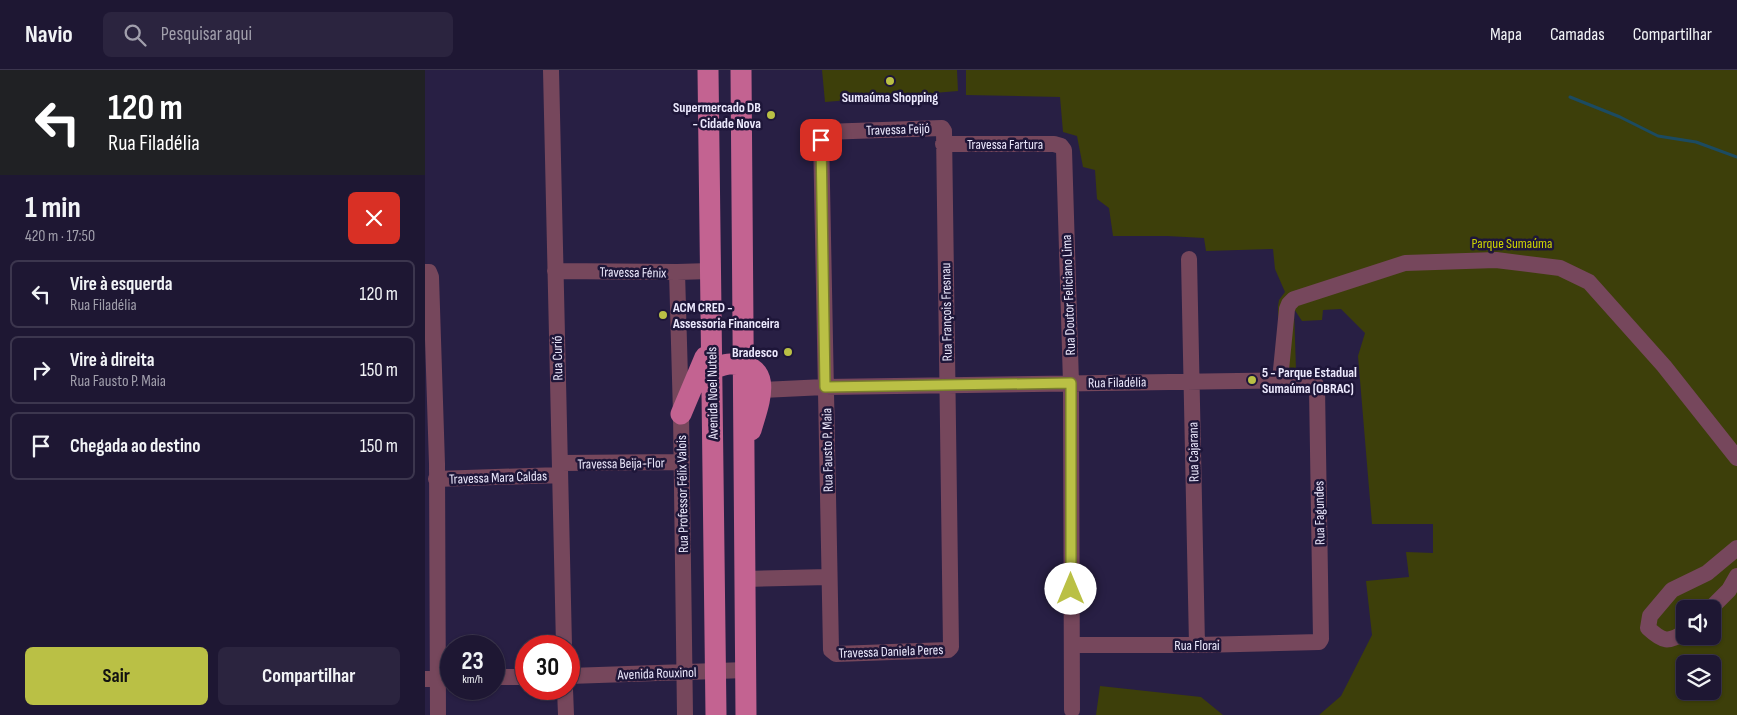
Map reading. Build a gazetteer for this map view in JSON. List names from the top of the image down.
{
  "streets": {
    "main road": ["Avenida Noel Nutels"],
    "street": [
      "Travessa Feijó",
      "Travessa Fartura",
      "Travessa Fénix",
      "Rua Doutor Feliciano Lima",
      "Rua François Fresnau",
      "Rua Curió",
      "Rua Filadélia",
      "Rua Fausto P. Maia",
      "Rua Cajarana",
      "Travessa Beija-Flor",
      "Travessa Mara Caldas",
      "Rua Professor Félix Valois",
      "Rua Fagundes",
      "Rua Florai",
      "Travessa Daniela Peres",
      "Avenida Rouxinol"
    ]
  },
  "crossings": [
    ["Travessa Feijó", "Rua François Fresnau"],
    ["Travessa Feijó", "Rua Fausto P. Maia"],
    ["Travessa Fartura", "Rua Doutor Feliciano Lima"],
    ["Travessa Fartura", "Rua François Fresnau"],
    ["Travessa Fénix", "Rua Curió"],
    ["Travessa Fénix", "Avenida Noel Nutels"],
    ["Travessa Fénix", "Rua Professor Félix Valois"],
    ["Rua Doutor Feliciano Lima", "Rua Filadélia"],
    ["Rua Doutor Feliciano Lima", "Rua Florai"],
    ["Rua François Fresnau", "Rua Filadélia"],
    ["Rua François Fresnau", "Travessa Daniela Peres"],
    ["Rua Curió", "Travessa Beija-Flor"],
    ["Rua Curió", "Travessa Mara Caldas"],
    ["Rua Filadélia", "Rua Fausto P. Maia"],
    ["Rua Filadélia", "Rua Cajarana"],
    ["Rua Filadélia", "Rua Fagundes"],
    ["Avenida Noel Nutels", "Avenida Rouxinol"],
    ["Rua Fausto P. Maia", "Travessa Daniela Peres"],
    ["Rua Cajarana", "Rua Florai"],
    ["Travessa Beija-Flor", "Travessa Mara Caldas"],
    ["Travessa Beija-Flor", "Rua Professor Félix Valois"],
    ["Rua Professor Félix Valois", "Avenida Rouxinol"],
    ["Rua Fagundes", "Rua Florai"]
  ],
  "parks": ["Parque Sumaúma"],
  "places": [
    "Sumaúma Shopping",
    "Supermercado DB - Cidade Nova",
    "ACM CRED - Assessoria Financeira",
    "Bradesco",
    "5 - Parque Estadual Sumaúma (OBRAC)"
  ],
  "page": {
    "header": "Navio",
    "search": "Pesquisar aqui",
    "nav": ["Mapa", "Camadas", "Compartilhar"],
    "turn": ["120 m", "Rua Filadélia"],
    "heading": ["1 min", "420 m · 17:50"],
    "list": [
      {
        "name": "Vire à esquerda",
        "note": "Rua Filadélia",
        "value": "120 m"
      },
      {
        "name": "Vire à direita",
        "note": "Rua Fausto P. Maia",
        "value": "150 m"
      },
      {
        "name": "Chegada ao destino",
        "value": "150 m"
      }
    ],
    "speed": "23 km/h",
    "limit": "30",
    "buttons": ["Sair", "Compartilhar"]
  }
}
